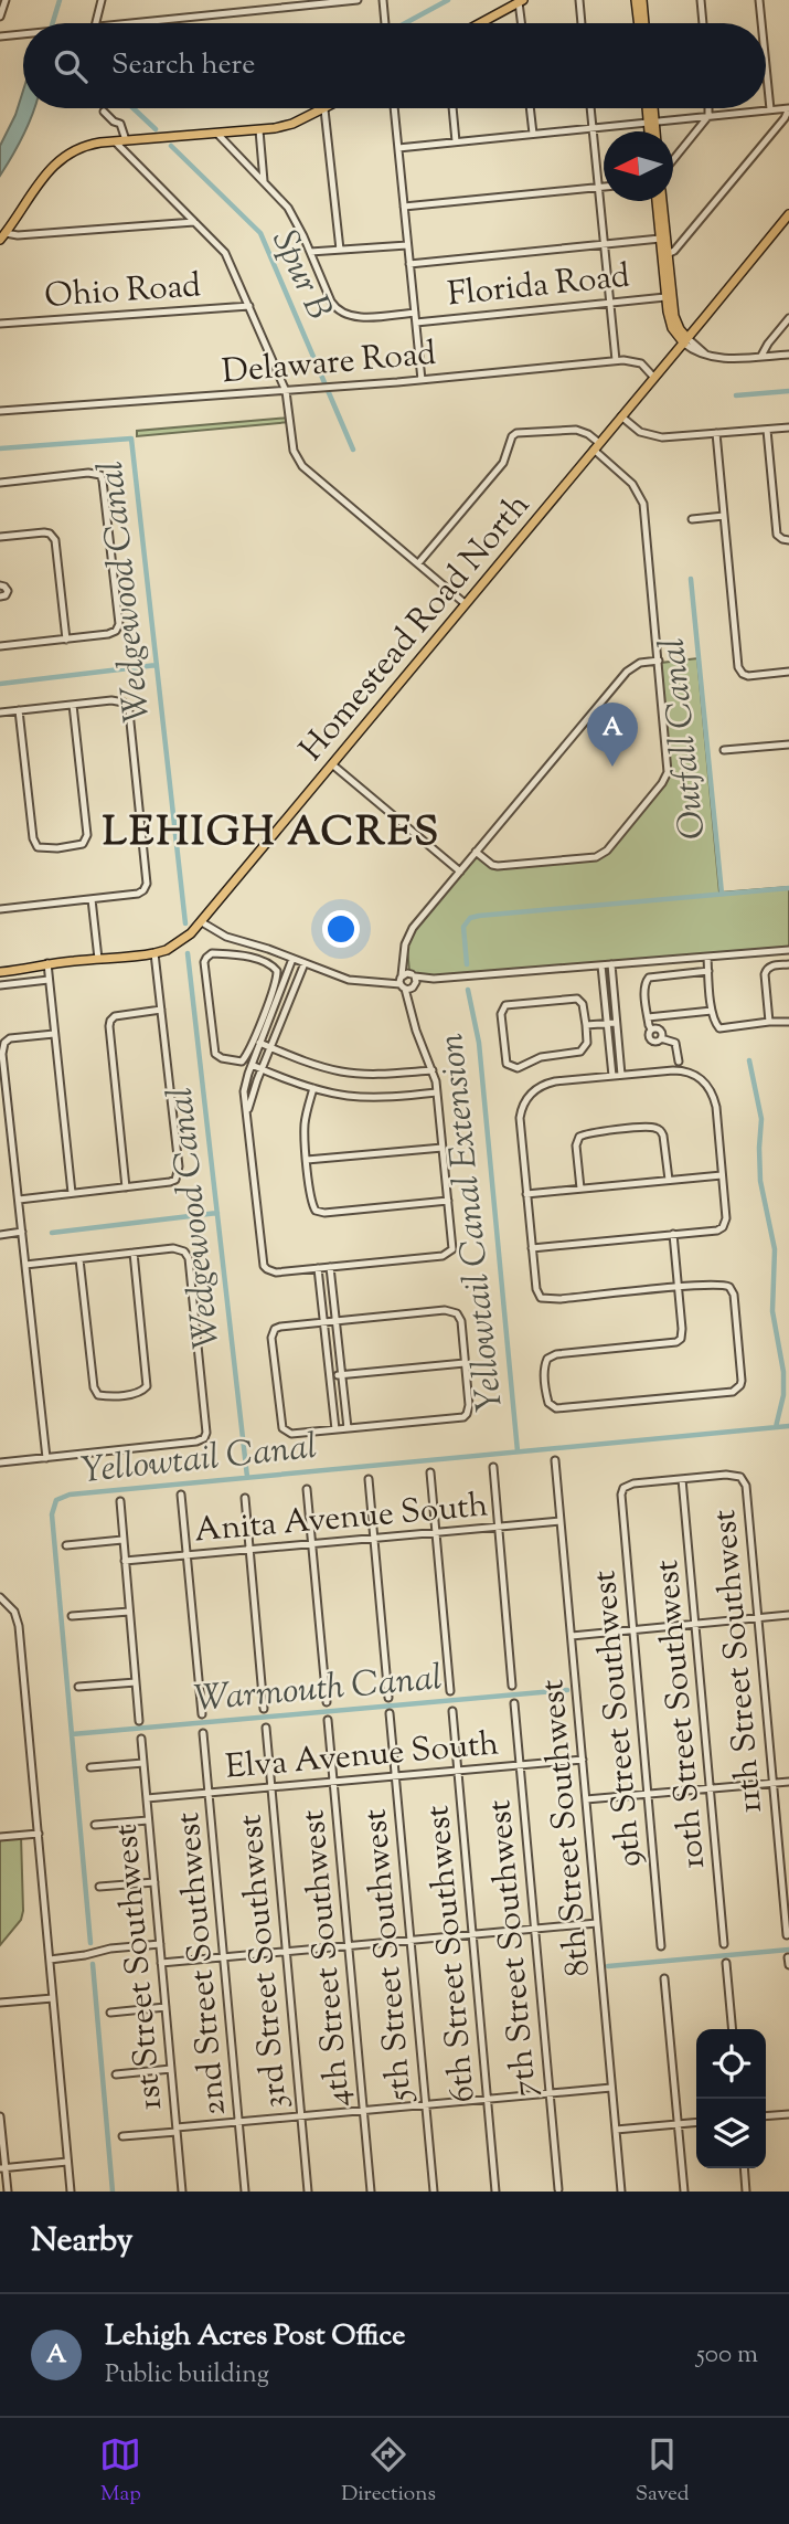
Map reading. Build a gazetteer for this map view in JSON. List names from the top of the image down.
{
  "streets": {
    "main road": ["Homestead Road North"],
    "street": [
      "Florida Road",
      "Ohio Road",
      "Delaware Road",
      "Anita Avenue South",
      "11th Street Southwest",
      "10th Street Southwest",
      "9th Street Southwest",
      "Elva Avenue South",
      "8th Street Southwest",
      "7th Street Southwest",
      "6th Street Southwest",
      "5th Street Southwest",
      "4th Street Southwest",
      "3rd Street Southwest",
      "2nd Street Southwest",
      "1st Street Southwest"
    ]
  },
  "crossings": [
    ["Delaware Road", "Homestead Road North"],
    ["Anita Avenue South", "8th Street Southwest"],
    ["11th Street Southwest", "10th Street Southwest"],
    ["11th Street Southwest", "9th Street Southwest"],
    ["10th Street Southwest", "9th Street Southwest"],
    ["Elva Avenue South", "8th Street Southwest"],
    ["Elva Avenue South", "7th Street Southwest"],
    ["Elva Avenue South", "6th Street Southwest"],
    ["Elva Avenue South", "5th Street Southwest"],
    ["Elva Avenue South", "4th Street Southwest"],
    ["Elva Avenue South", "3rd Street Southwest"],
    ["Elva Avenue South", "2nd Street Southwest"],
    ["Elva Avenue South", "1st Street Southwest"]
  ],
  "districts": ["LEHIGH ACRES"],
  "water": [
    "Spur B",
    "Wedgewood Canal",
    "Outfall Canal",
    "Yellowtail Canal Extension",
    "Yellowtail Canal",
    "Warmouth Canal"
  ],
  "north": "left",
  "page": {
    "search": "Search here",
    "pins": "A",
    "heading": "Nearby",
    "list": [
      {
        "mark": "A",
        "name": "Lehigh Acres Post Office",
        "note": "Public building",
        "value": "500 m"
      }
    ],
    "nav": ["Map", "Directions", "Saved"]
  }
}
